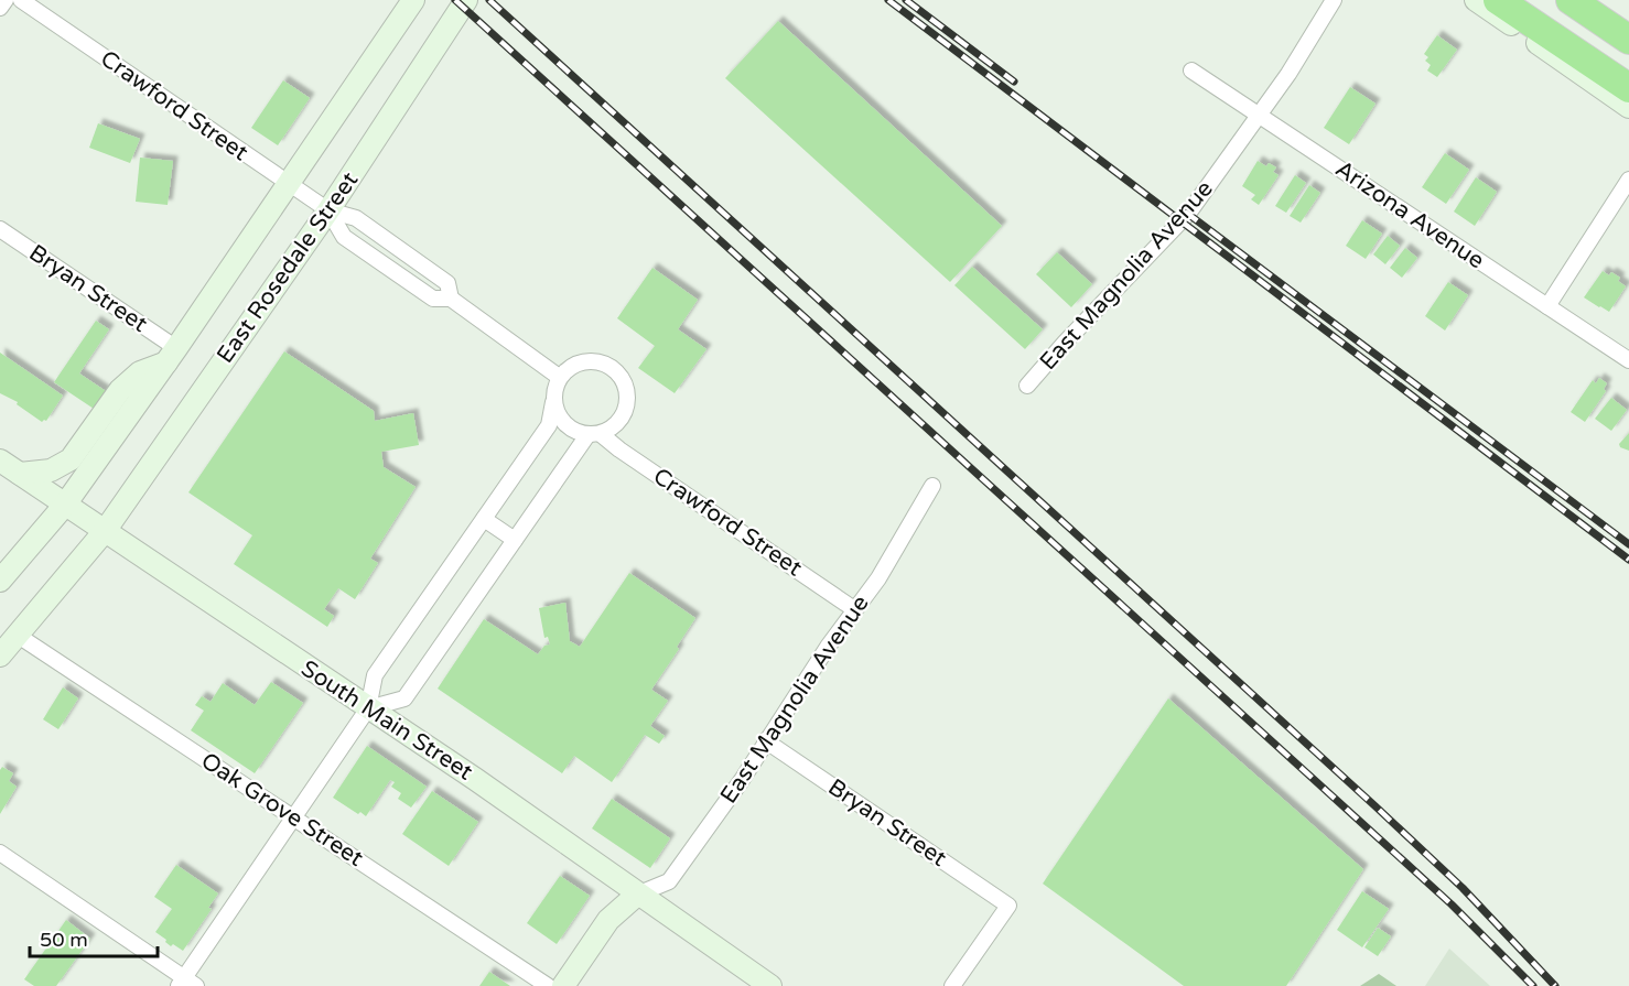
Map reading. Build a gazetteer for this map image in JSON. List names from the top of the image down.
{
  "streets": {
    "main road": ["East Rosedale Street", "South Main Street"],
    "street": [
      "Crawford Street",
      "Arizona Avenue",
      "East Magnolia Avenue",
      "Bryan Street",
      "Oak Grove Street"
    ]
  },
  "crossings": [
    ["Crawford Street", "East Rosedale Street"],
    ["Crawford Street", "East Magnolia Avenue"],
    ["Arizona Avenue", "East Magnolia Avenue"],
    ["East Rosedale Street", "Bryan Street"],
    ["East Rosedale Street", "South Main Street"],
    ["East Rosedale Street", "Oak Grove Street"],
    ["East Magnolia Avenue", "Bryan Street"],
    ["East Magnolia Avenue", "South Main Street"]
  ],
  "scale_bar": "50 m"
}
